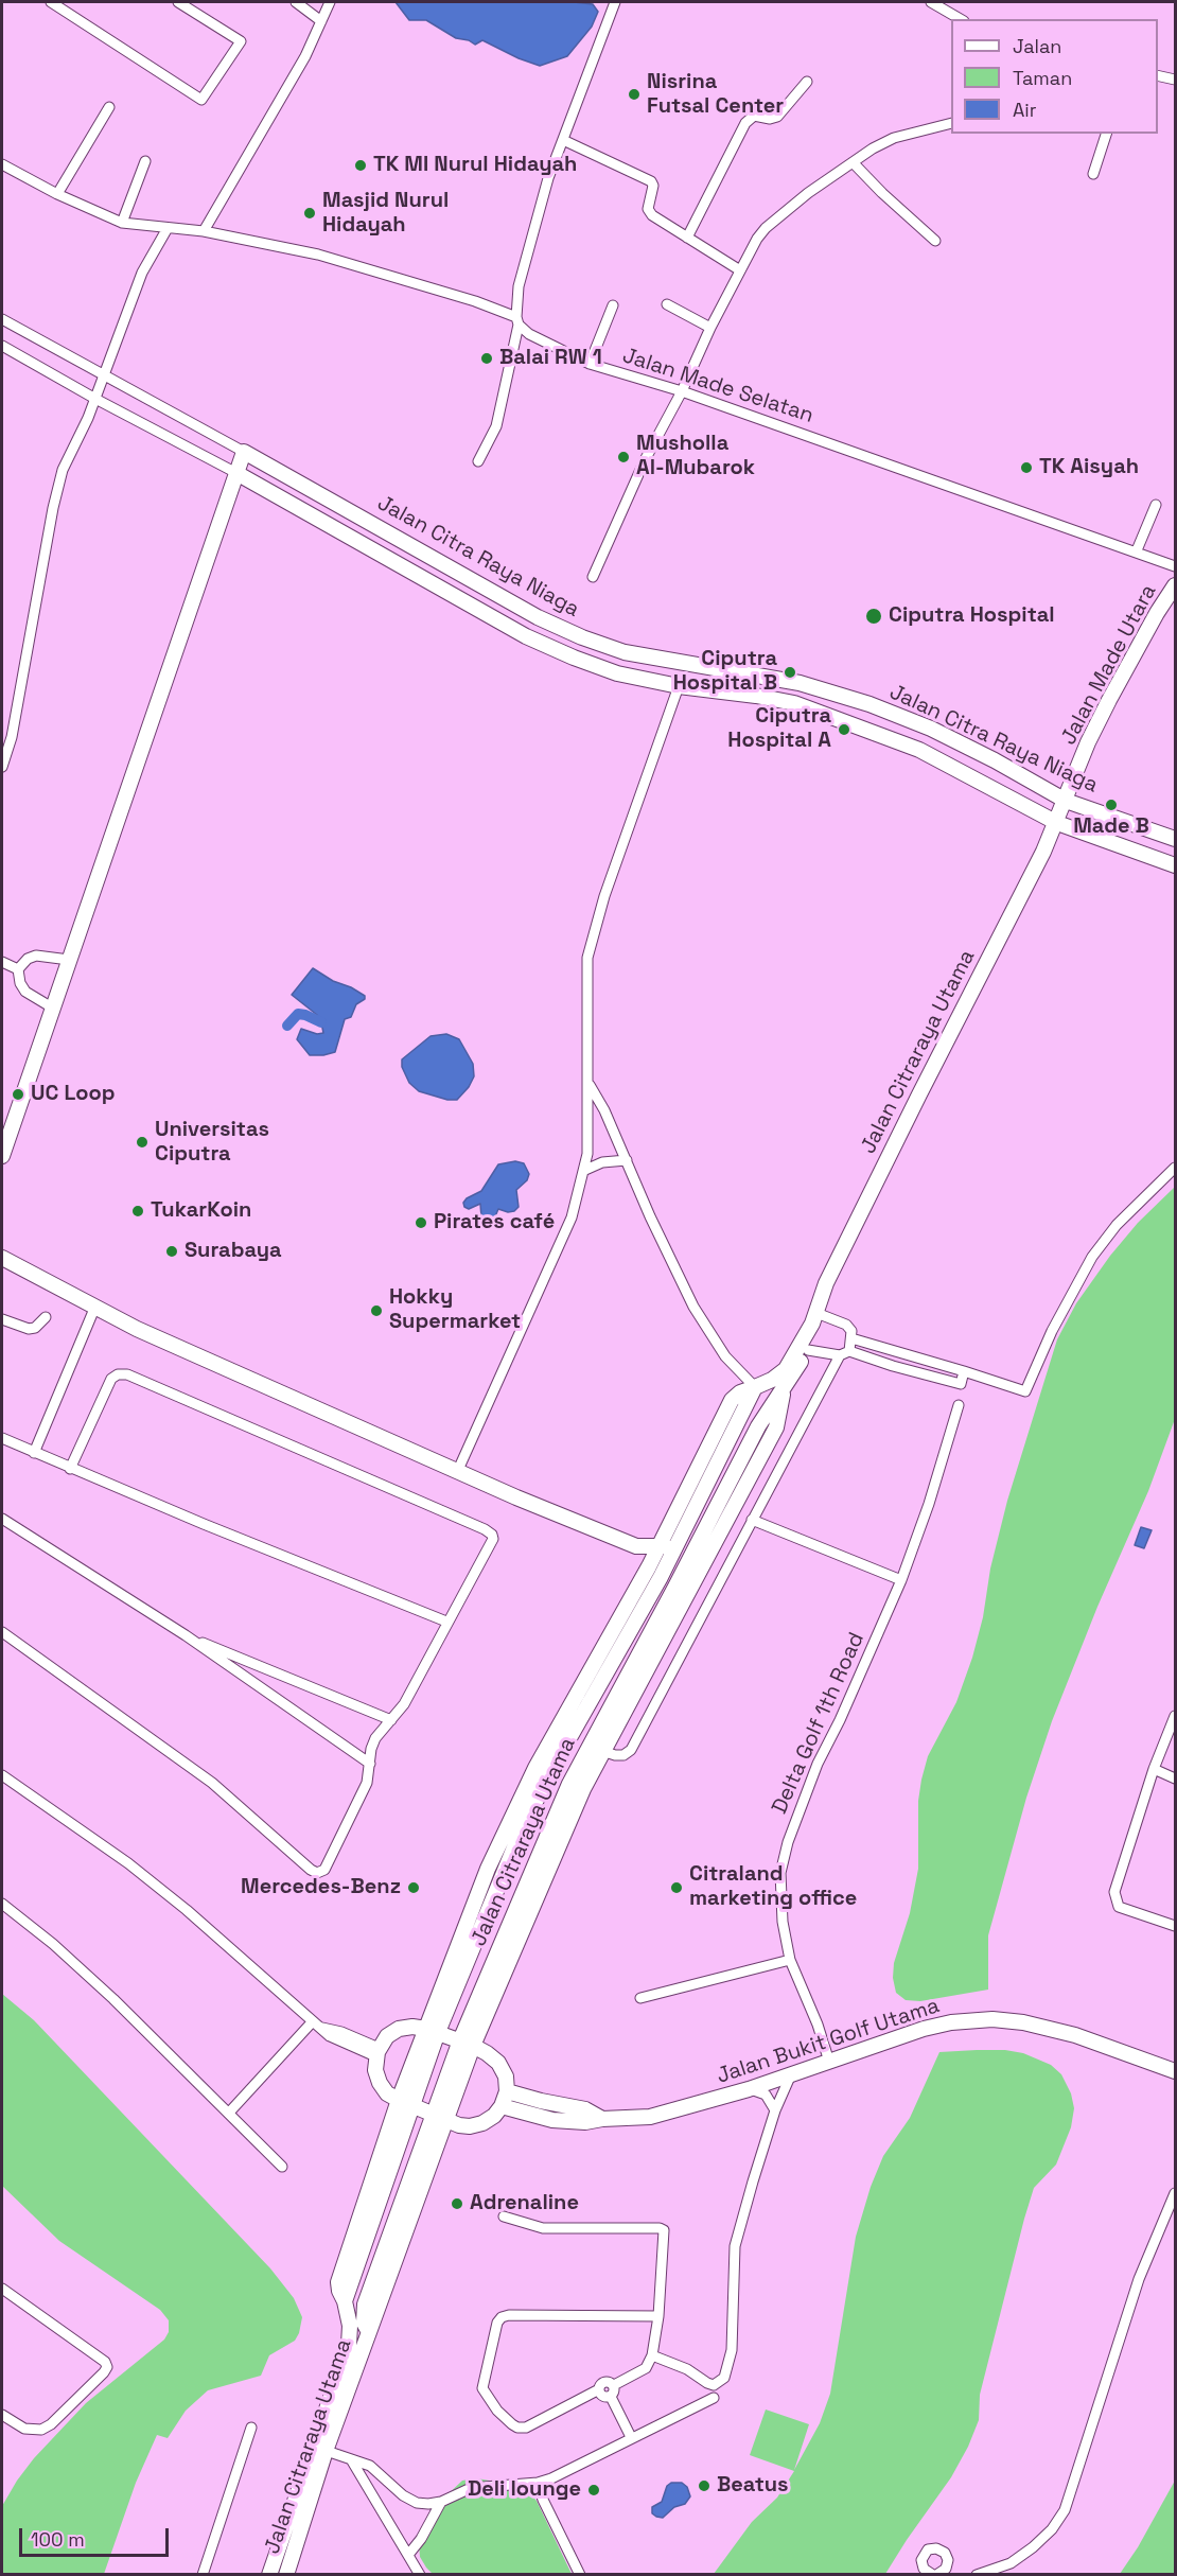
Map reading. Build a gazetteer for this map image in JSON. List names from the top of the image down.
{
  "streets": {
    "street": [
      "Jalan Made Selatan",
      "Jalan Citra Raya Niaga",
      "Jalan Made Utara",
      "Jalan Citraraya Utama",
      "Delta Golf 1th Road",
      "Jalan Bukit Golf Utama"
    ]
  },
  "crossings": [
    ["Jalan Citra Raya Niaga", "Jalan Made Utara"],
    ["Jalan Citra Raya Niaga", "Jalan Citraraya Utama"],
    ["Jalan Made Utara", "Jalan Citraraya Utama"],
    ["Delta Golf 1th Road", "Jalan Bukit Golf Utama"]
  ],
  "places": [
    "Nisrina Futsal Center",
    "TK MI Nurul Hidayah",
    "Masjid Nurul Hidayah",
    "Balai RW 1",
    "Musholla Al-Mubarok",
    "TK Aisyah",
    "Ciputra Hospital",
    "Ciputra Hospital B",
    "Ciputra Hospital A",
    "Made B",
    "UC Loop",
    "Universitas Ciputra",
    "TukarKoin",
    "Pirates café",
    "Surabaya",
    "Hokky Supermarket",
    "Mercedes-Benz",
    "Citraland marketing office",
    "Adrenaline",
    "Beatus",
    "Deli lounge"
  ],
  "legend": ["Jalan", "Taman", "Air"],
  "scale_bar": "100 m"
}
